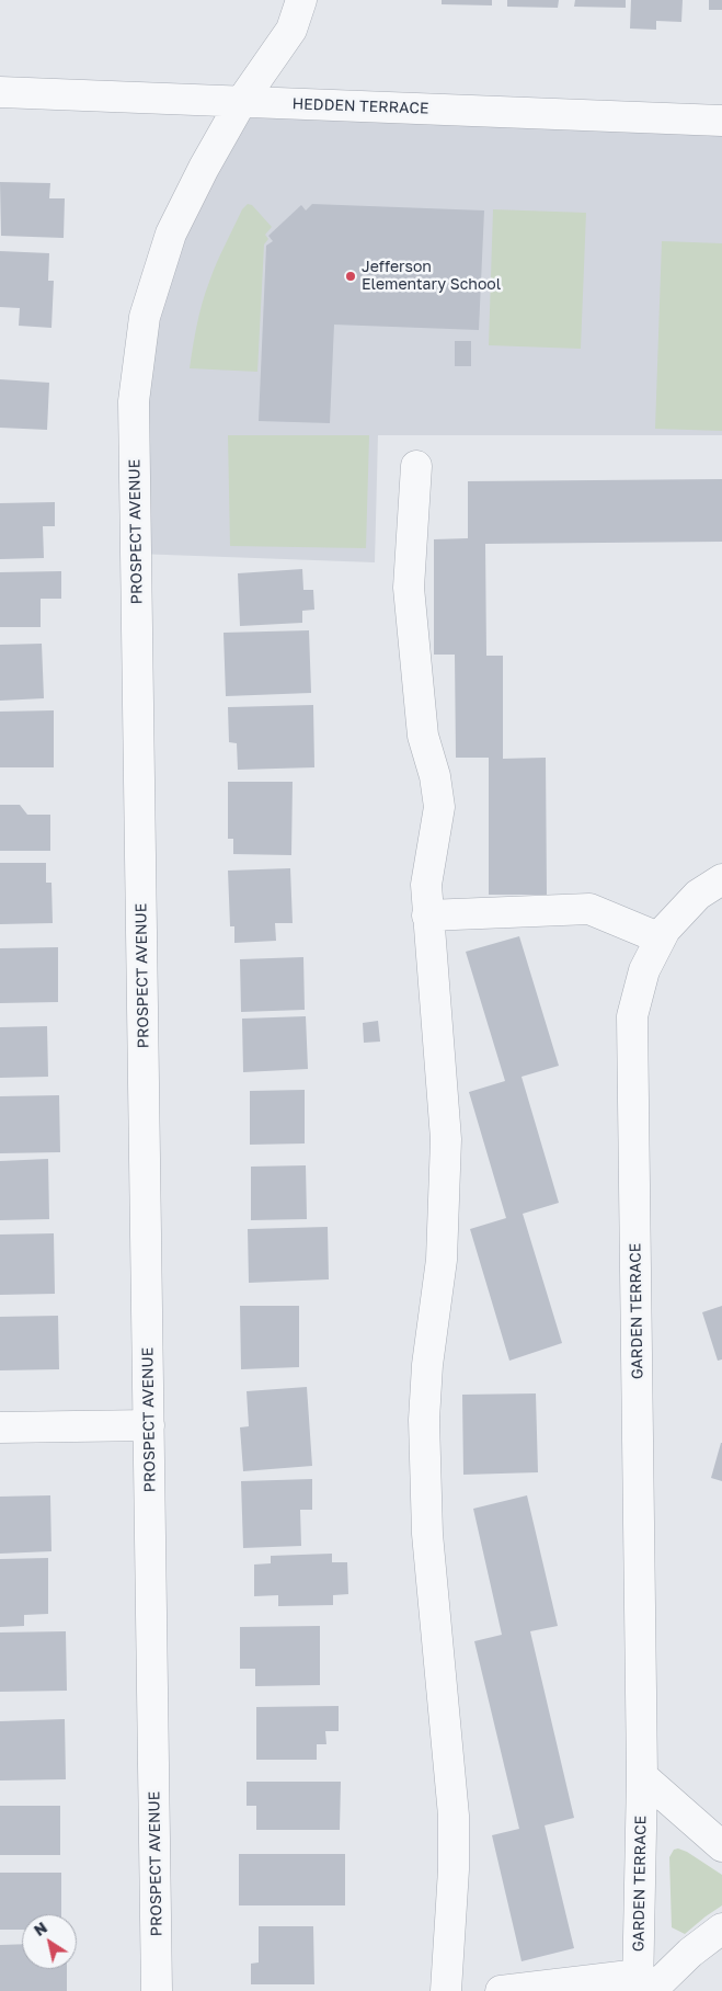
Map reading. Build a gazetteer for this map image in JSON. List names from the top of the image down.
{
  "streets": {
    "street": ["HEDDEN TERRACE", "PROSPECT AVENUE", "GARDEN TERRACE"]
  },
  "crossings": [
    ["HEDDEN TERRACE", "PROSPECT AVENUE"]
  ],
  "places": ["Jefferson Elementary School"],
  "north": "top left"
}
